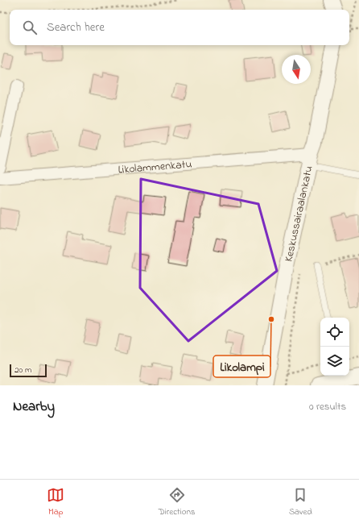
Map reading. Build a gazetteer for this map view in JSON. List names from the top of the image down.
{
  "streets": {
    "street": ["Likolammenkatu", "Keskussairaalankatu"]
  },
  "crossings": [
    ["Likolammenkatu", "Keskussairaalankatu"]
  ],
  "places": ["Likolampi"],
  "scale_bar": "20 m",
  "north": "bottom",
  "page": {
    "search": "Search here",
    "scale": "20 m",
    "heading": ["Nearby", "0 results"],
    "nav": ["Map", "Directions", "Saved"]
  }
}
